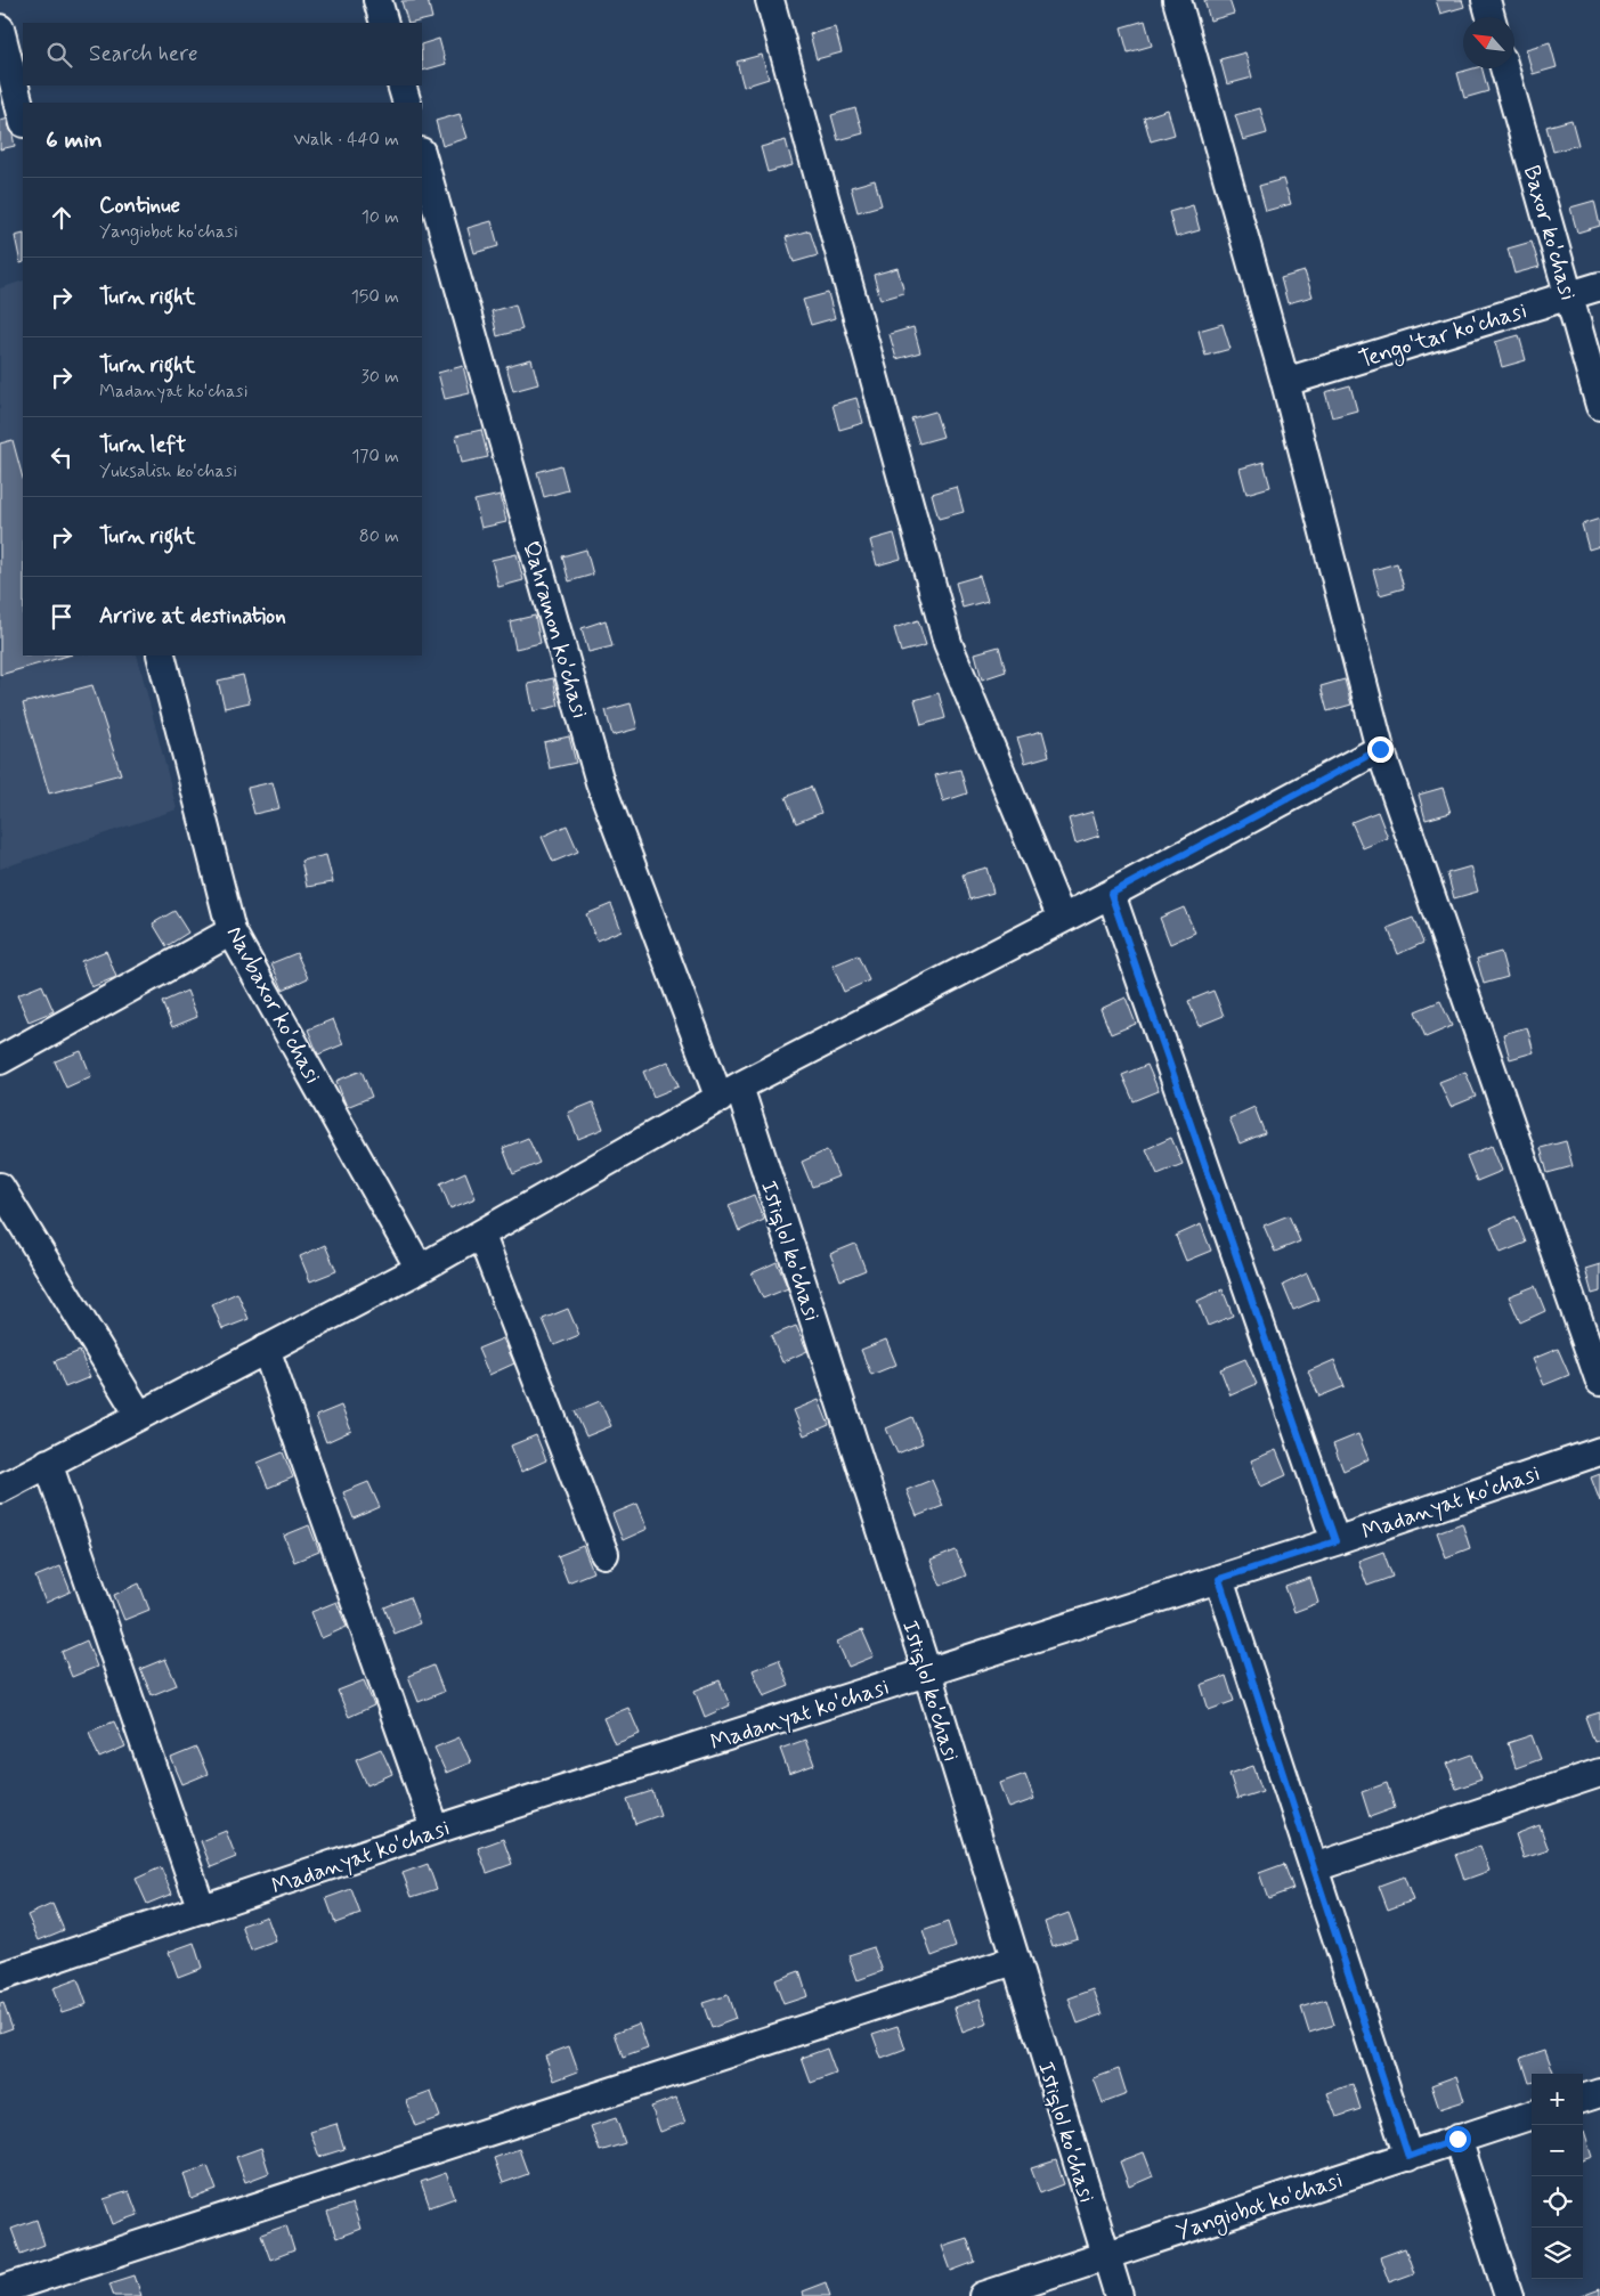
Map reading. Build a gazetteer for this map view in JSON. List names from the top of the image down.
{
  "streets": {
    "street": [
      "Baxor ko'chasi",
      "Tengo'tar ko'chasi",
      "Qahramon ko'chasi",
      "Navbaxor ko'chasi",
      "Istiqlol ko'chasi",
      "Madanyat ko'chasi",
      "Yangiobot ko'chasi"
    ]
  },
  "crossings": [
    ["Baxor ko'chasi", "Tengo'tar ko'chasi"],
    ["Qahramon ko'chasi", "Istiqlol ko'chasi"],
    ["Istiqlol ko'chasi", "Madanyat ko'chasi"],
    ["Istiqlol ko'chasi", "Yangiobot ko'chasi"]
  ],
  "north": "top left",
  "page": {
    "search": "Search here",
    "heading": ["6 min", "Walk · 440 m"],
    "list": [
      ["Continue", "Yangiobot ko'chasi", "10 m"],
      ["Turn right", "150 m"],
      ["Turn right", "Madanyat ko'chasi", "30 m"],
      ["Turn left", "Yuksalish ko'chasi", "170 m"],
      ["Turn right", "80 m"],
      "Arrive at destination"
    ],
    "map_buttons": ["+", "−"]
  }
}
